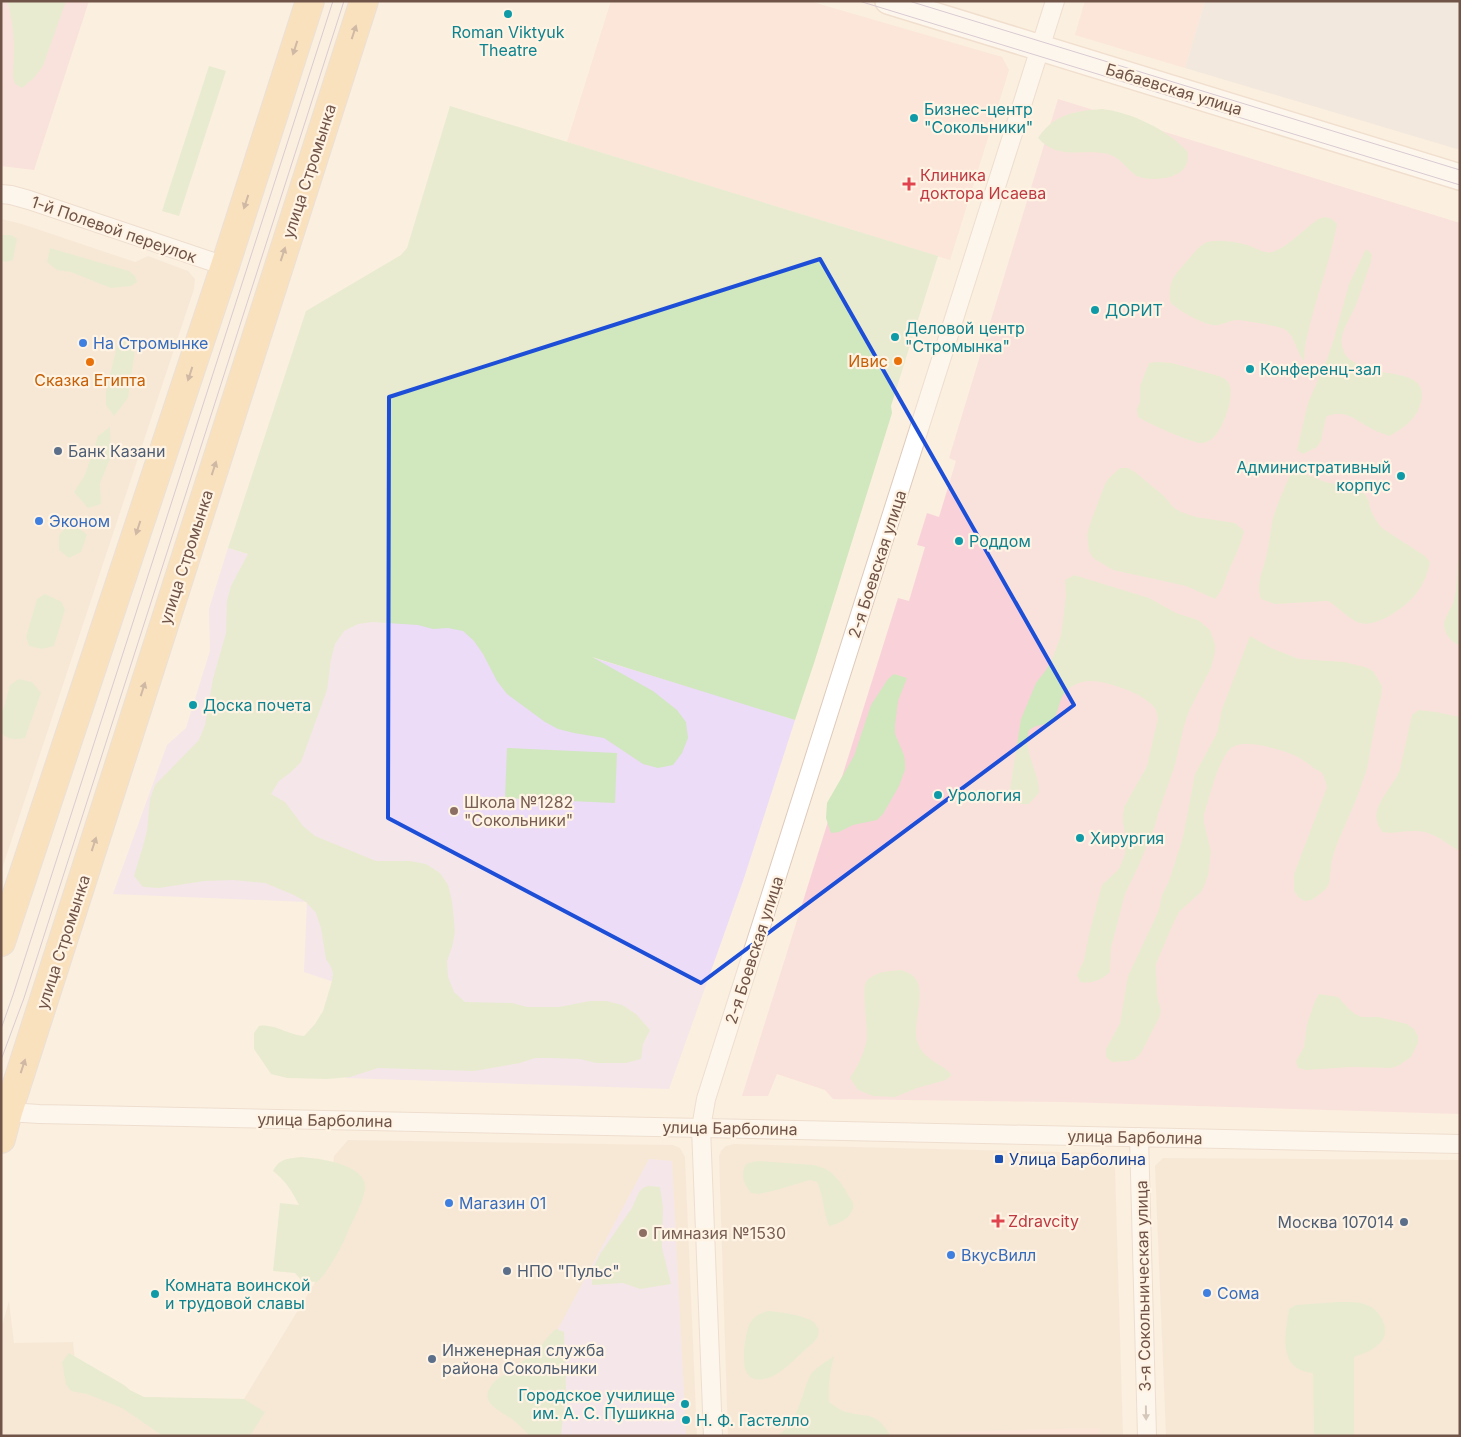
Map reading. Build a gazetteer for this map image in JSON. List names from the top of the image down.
{
  "streets": {
    "main road": ["улица Стромынка"],
    "street": [
      "Бабаевская улица",
      "1-й Полевой переулок",
      "2-я Боевская улица",
      "улица Барболина",
      "3-я Сокольническая улица"
    ]
  },
  "crossings": [
    ["Бабаевская улица", "2-я Боевская улица"],
    ["улица Стромынка", "улица Барболина"],
    ["2-я Боевская улица", "улица Барболина"],
    ["улица Барболина", "3-я Сокольническая улица"]
  ],
  "one_way": ["3-я Сокольническая улица"],
  "places": {
    "other": [
      "Roman Viktyuk Theatre",
      "Бизнес-центр \"Сокольники\"",
      "ДОРИТ",
      "Деловой центр \"Стромынка\"",
      "На Стромынке",
      "Ивис",
      "Сказка Египта",
      "Конференц-зал",
      "Банк Казани",
      "Административный корпус",
      "Эконом",
      "Роддом",
      "Доска почета",
      "Урология",
      "Школа №1282 \"Сокольники\"",
      "Хирургия",
      "Магазин 01",
      "Москва 107014",
      "Гимназия №1530",
      "ВкусВилл",
      "НПО \"Пульс\"",
      "Сома",
      "Комната воинской и трудовой славы",
      "Инженерная служба района Сокольники",
      "Городское училище им. А. С. Пушикна",
      "Н. Ф. Гастелло"
    ],
    "health": ["Клиника доктора Исаева", "Zdravcity"],
    "transit": ["Улица Барболина"]
  }
}
